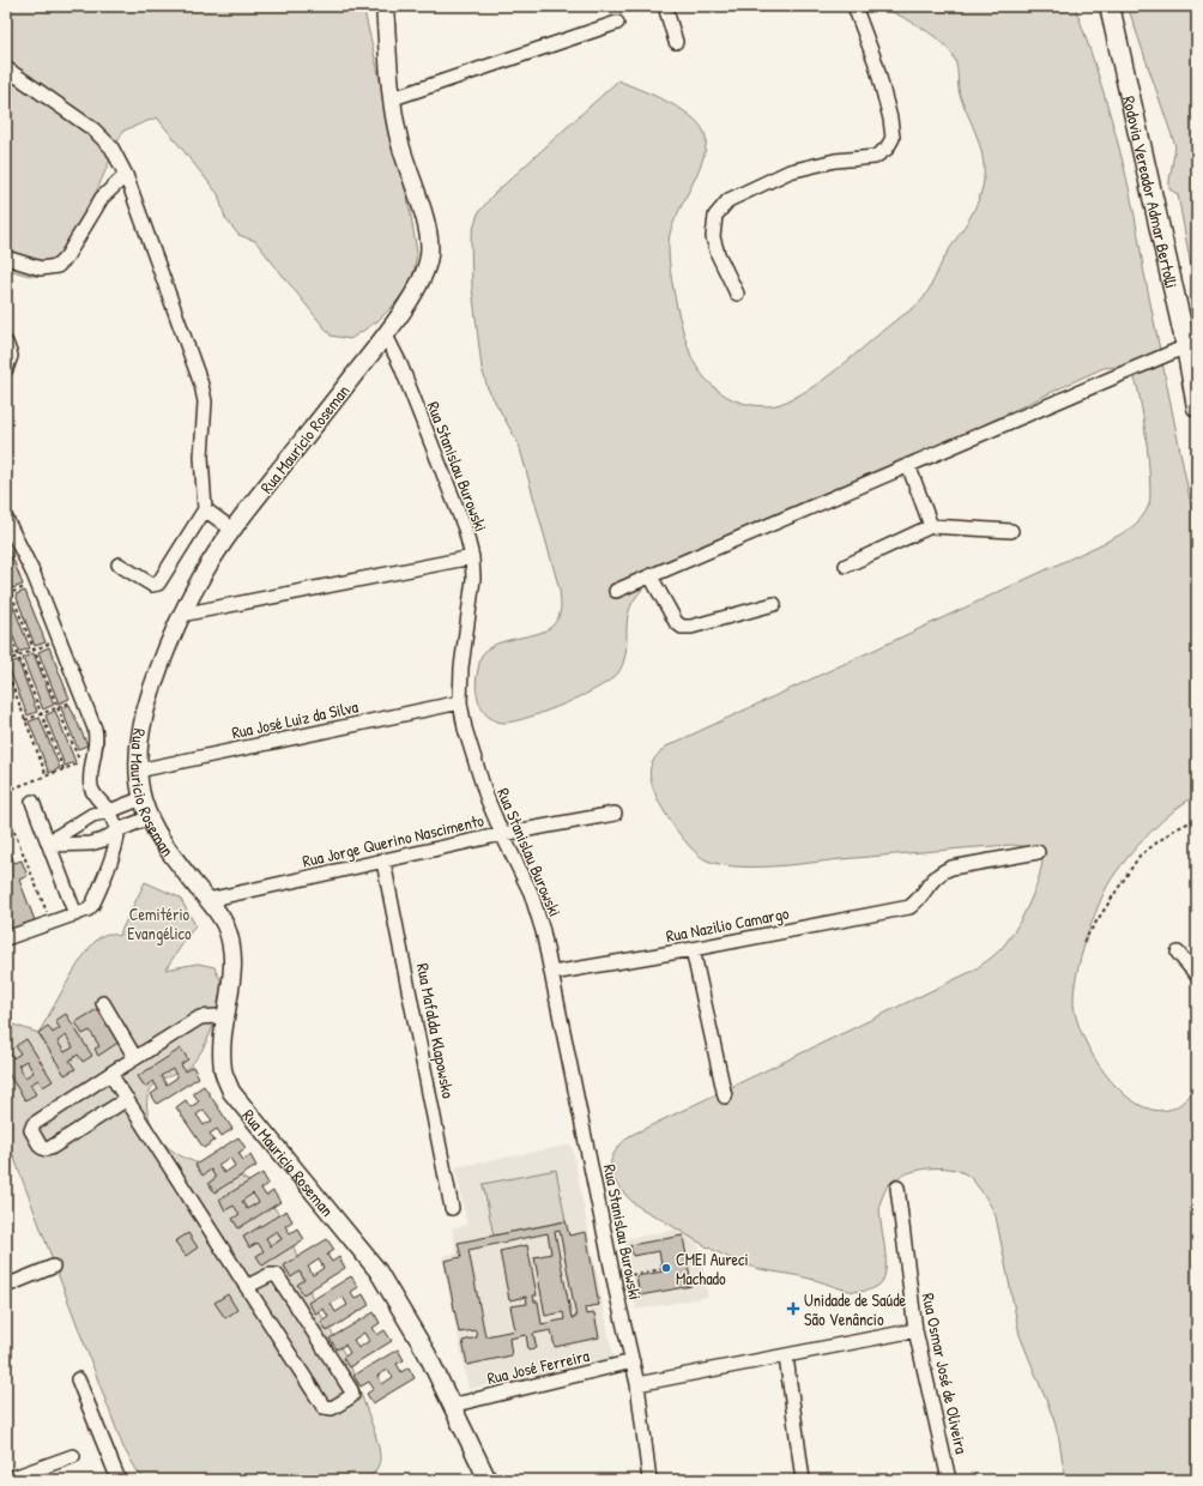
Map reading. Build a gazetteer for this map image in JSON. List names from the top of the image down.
{
  "streets": {
    "highway": ["Rodovia Vereador Admar Bertolli"],
    "main road": ["Rua Mauricio Roseman"],
    "street": [
      "Rua Stanislau Burowski",
      "Rua José Luiz da Silva",
      "Rua Jorge Querino Nascimento",
      "Rua Nazilio Camargo",
      "Rua Mafalda Klapowsko",
      "Rua José Ferreira",
      "Rua Osmar José de Oliveira"
    ]
  },
  "crossings": [
    ["Rua Mauricio Roseman", "Rua Stanislau Burowski"],
    ["Rua Mauricio Roseman", "Rua José Luiz da Silva"],
    ["Rua Mauricio Roseman", "Rua Jorge Querino Nascimento"],
    ["Rua Mauricio Roseman", "Rua José Ferreira"],
    ["Rua Stanislau Burowski", "Rua José Luiz da Silva"],
    ["Rua Stanislau Burowski", "Rua Jorge Querino Nascimento"],
    ["Rua Stanislau Burowski", "Rua Nazilio Camargo"],
    ["Rua Stanislau Burowski", "Rua José Ferreira"],
    ["Rua Jorge Querino Nascimento", "Rua Mafalda Klapowsko"]
  ],
  "parks": ["Cemitério Evangélico"],
  "places": {
    "other": ["CMEI Aureci Machado"],
    "health": ["Unidade de Saúde São Venâncio"]
  }
}
